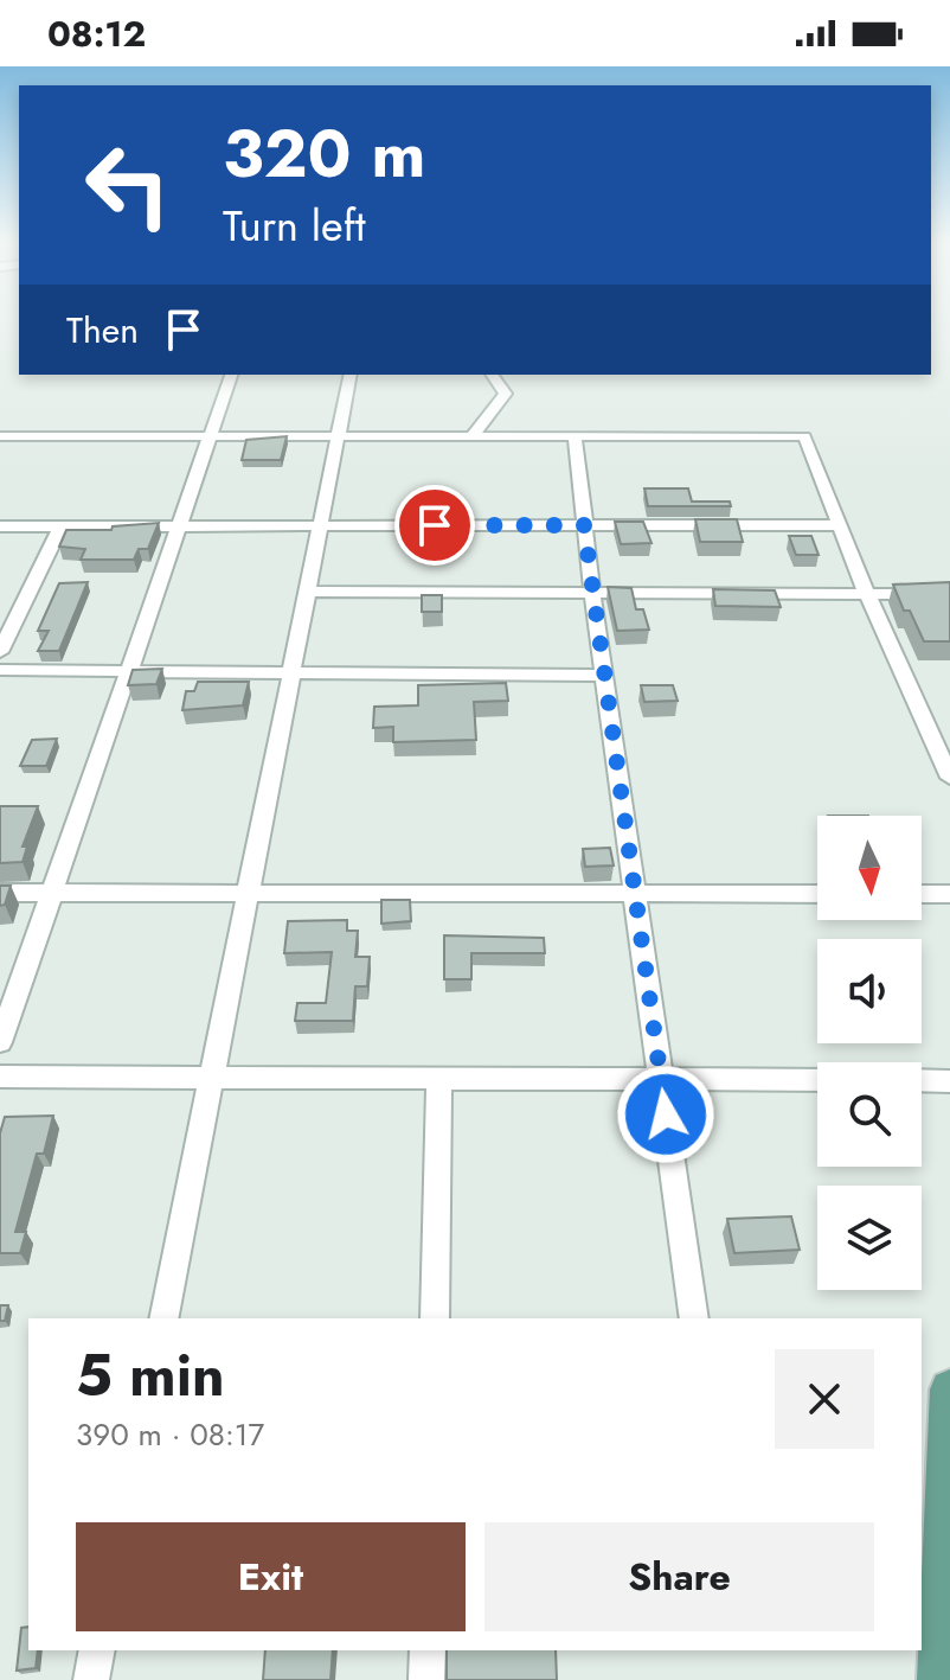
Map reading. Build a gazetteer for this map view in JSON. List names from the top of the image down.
{
  "north": "bottom",
  "page": {
    "status": "08:12",
    "turn": ["320 m", "Turn left"],
    "then": "Then",
    "heading": ["5 min", "390 m · 08:17"],
    "buttons": ["Exit", "Share"]
  }
}
